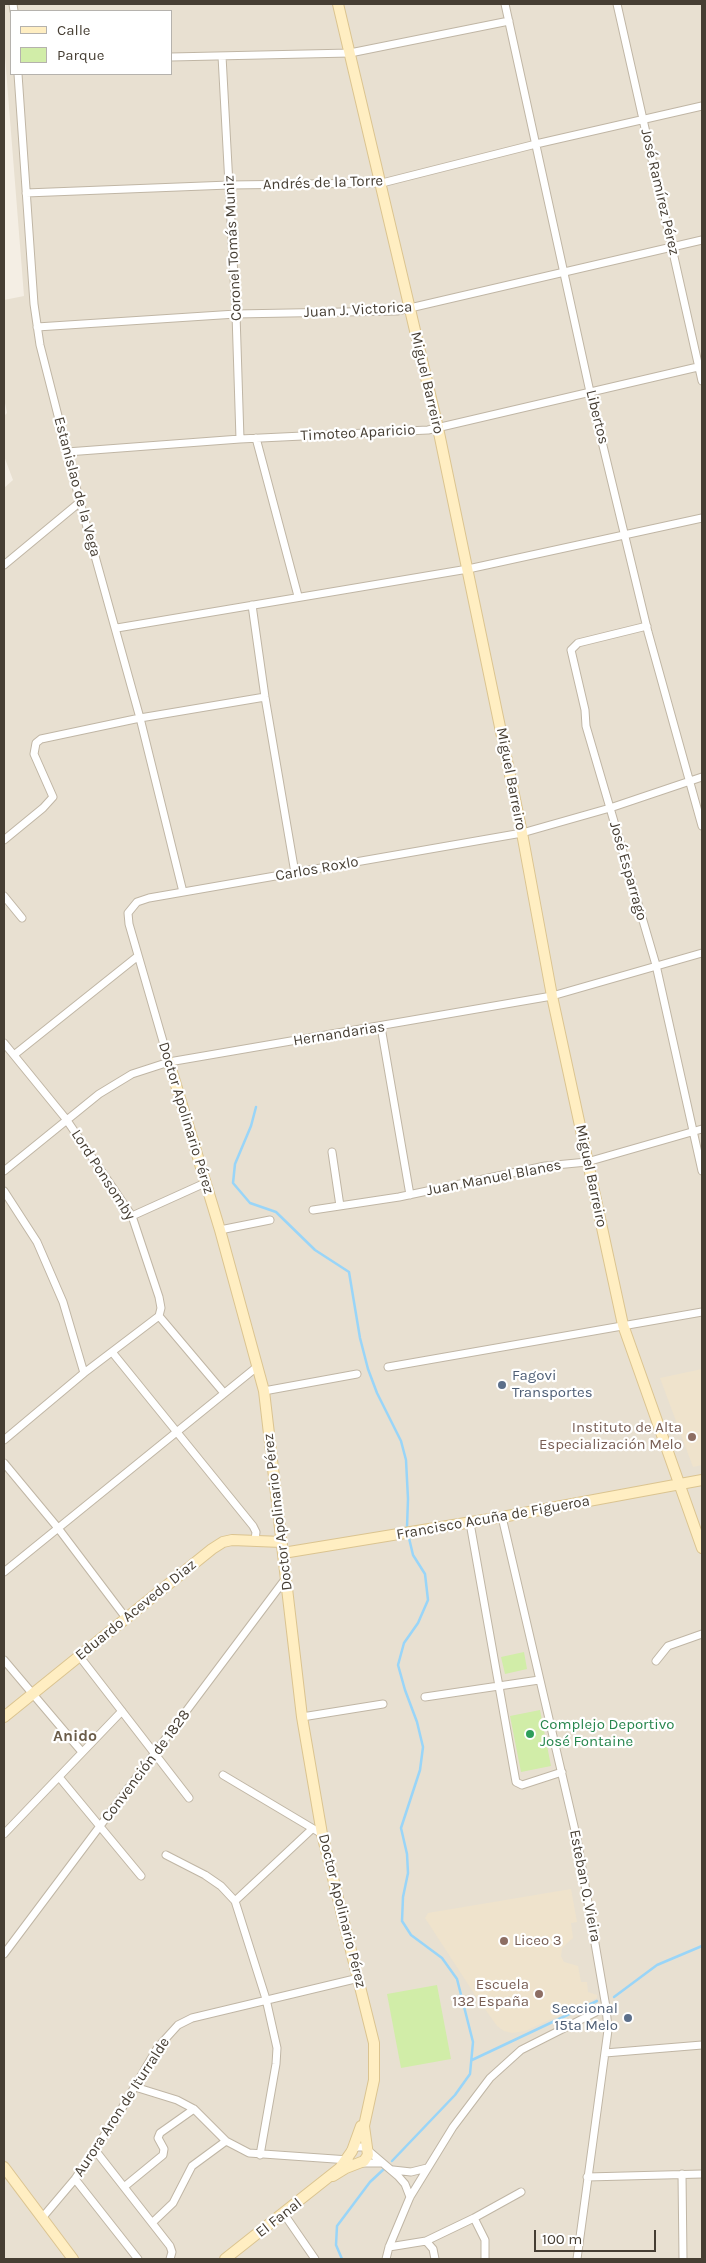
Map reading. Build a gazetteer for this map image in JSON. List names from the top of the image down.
{
  "streets": {
    "street": [
      "Andrés de la Torre",
      "José Ramírez Pérez",
      "Coronel Tomás Muniz",
      "Juan J. Victorica",
      "Miguel Barreiro",
      "Libertos",
      "Timoteo Aparicio",
      "Estanislao de la Vega",
      "Carlos Roxlo",
      "José Esparrago",
      "Hernandarias",
      "Doctor Apolinario Pérez",
      "Lord Ponsomby",
      "Juan Manuel Blanes",
      "Francisco Acuña de Figueroa",
      "Eduardo Acevedo Diaz",
      "Convención de 1828",
      "Esteban O. Vieira",
      "Aurora Aron de Iturralde",
      "El Fanal"
    ]
  },
  "crossings": [
    ["Andrés de la Torre", "José Ramírez Pérez"],
    ["Andrés de la Torre", "Coronel Tomás Muniz"],
    ["Andrés de la Torre", "Miguel Barreiro"],
    ["Andrés de la Torre", "Libertos"],
    ["Andrés de la Torre", "Estanislao de la Vega"],
    ["José Ramírez Pérez", "Juan J. Victorica"],
    ["José Ramírez Pérez", "Timoteo Aparicio"],
    ["Coronel Tomás Muniz", "Juan J. Victorica"],
    ["Coronel Tomás Muniz", "Timoteo Aparicio"],
    ["Juan J. Victorica", "Miguel Barreiro"],
    ["Juan J. Victorica", "Libertos"],
    ["Juan J. Victorica", "Estanislao de la Vega"],
    ["Miguel Barreiro", "Timoteo Aparicio"],
    ["Miguel Barreiro", "Carlos Roxlo"],
    ["Miguel Barreiro", "Hernandarias"],
    ["Miguel Barreiro", "Juan Manuel Blanes"],
    ["Miguel Barreiro", "Francisco Acuña de Figueroa"],
    ["Libertos", "Timoteo Aparicio"],
    ["Libertos", "Carlos Roxlo"],
    ["Libertos", "José Esparrago"],
    ["Timoteo Aparicio", "Estanislao de la Vega"],
    ["Estanislao de la Vega", "Carlos Roxlo"],
    ["Carlos Roxlo", "José Esparrago"],
    ["Carlos Roxlo", "Doctor Apolinario Pérez"],
    ["José Esparrago", "Hernandarias"],
    ["José Esparrago", "Juan Manuel Blanes"],
    ["Hernandarias", "Doctor Apolinario Pérez"],
    ["Hernandarias", "Lord Ponsomby"],
    ["Doctor Apolinario Pérez", "Francisco Acuña de Figueroa"],
    ["Doctor Apolinario Pérez", "Eduardo Acevedo Diaz"],
    ["Doctor Apolinario Pérez", "Convención de 1828"],
    ["Doctor Apolinario Pérez", "Aurora Aron de Iturralde"],
    ["Doctor Apolinario Pérez", "El Fanal"],
    ["Francisco Acuña de Figueroa", "Eduardo Acevedo Diaz"],
    ["Francisco Acuña de Figueroa", "Esteban O. Vieira"]
  ],
  "districts": ["Anido"],
  "places": [
    "Fagovi Transportes",
    "Instituto de Alta Especialización Melo",
    "Complejo Deportivo José Fontaine",
    "Liceo 3",
    "Escuela 132 España",
    "Seccional 15ta Melo"
  ],
  "legend": ["Calle", "Parque"],
  "scale_bar": "100 m"
}
